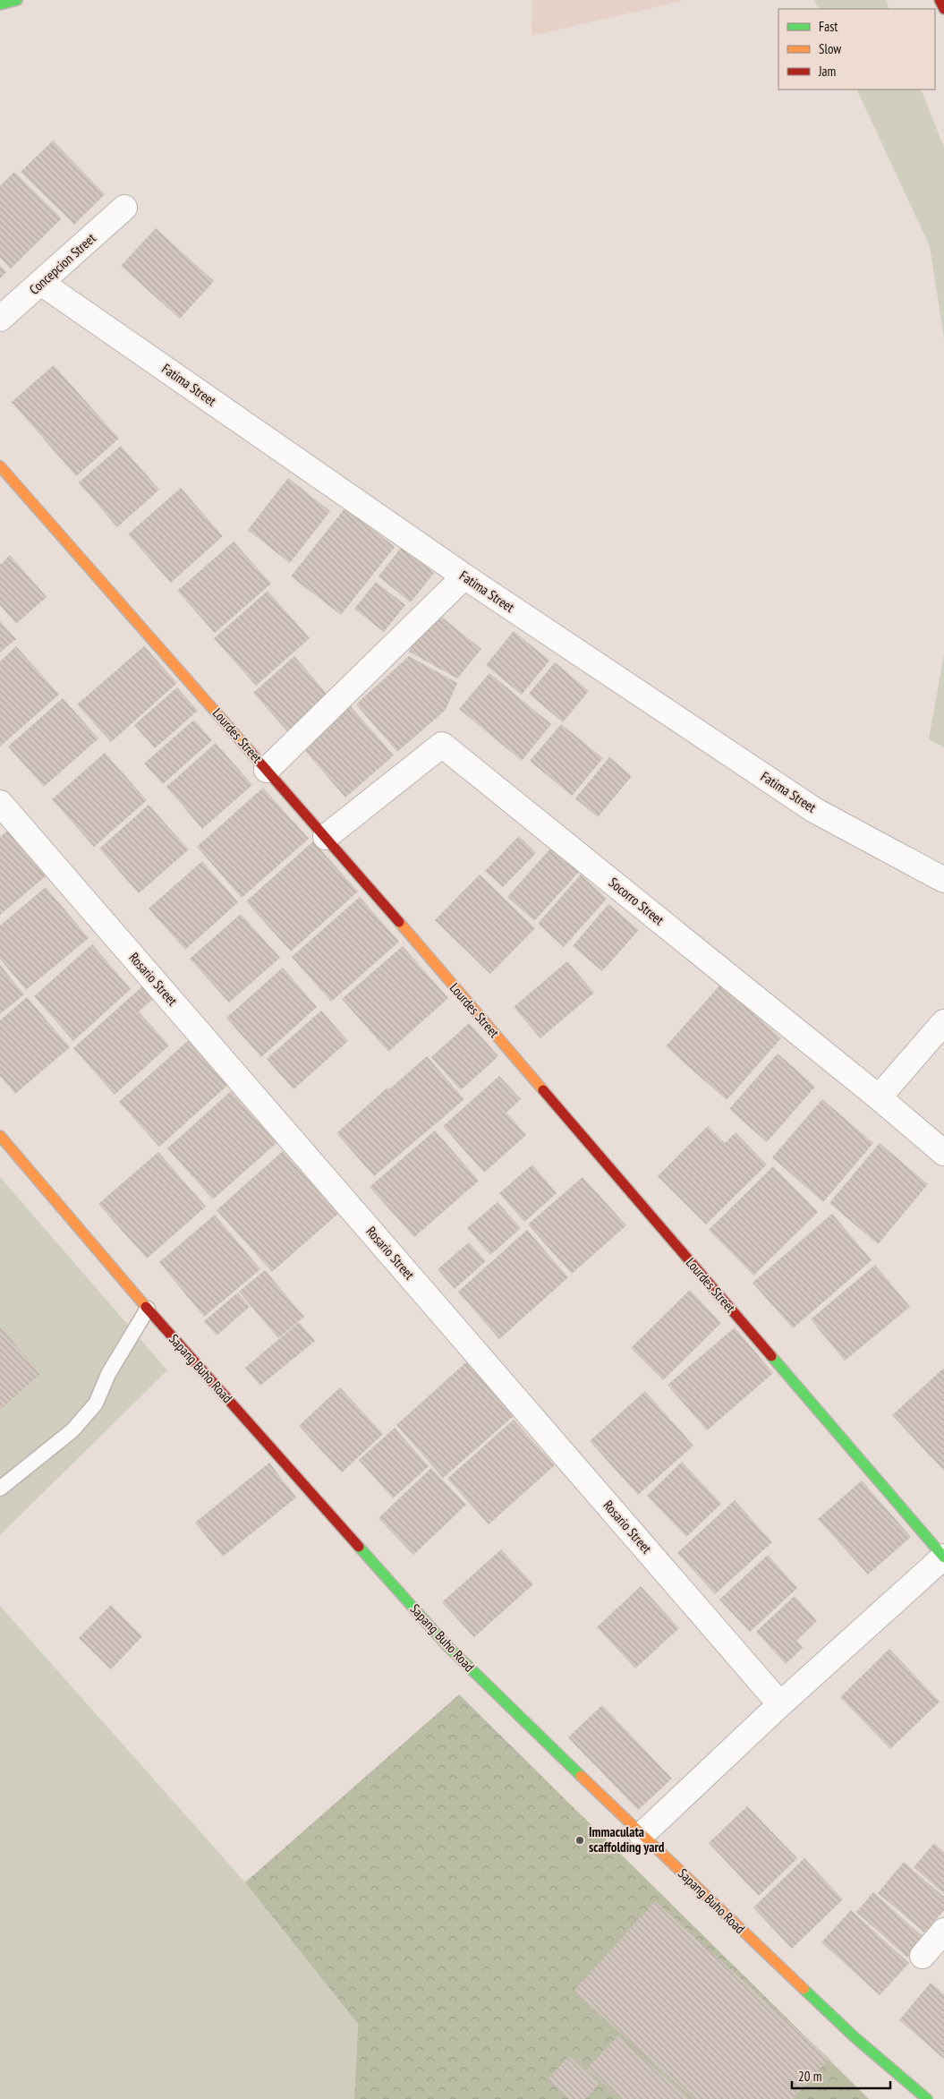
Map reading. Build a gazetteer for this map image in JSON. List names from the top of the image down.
{
  "streets": {
    "street": [
      "Concepcion Street",
      "Fatima Street",
      "Lourdes Street",
      "Socorro Street",
      "Rosario Street",
      "Sapang Buho Road"
    ]
  },
  "crossings": [
    ["Concepcion Street", "Fatima Street"],
    ["Lourdes Street", "Socorro Street"]
  ],
  "places": ["Immaculata scaffolding yard"],
  "legend": ["Fast", "Slow", "Jam"],
  "scale_bar": "20 m"
}
